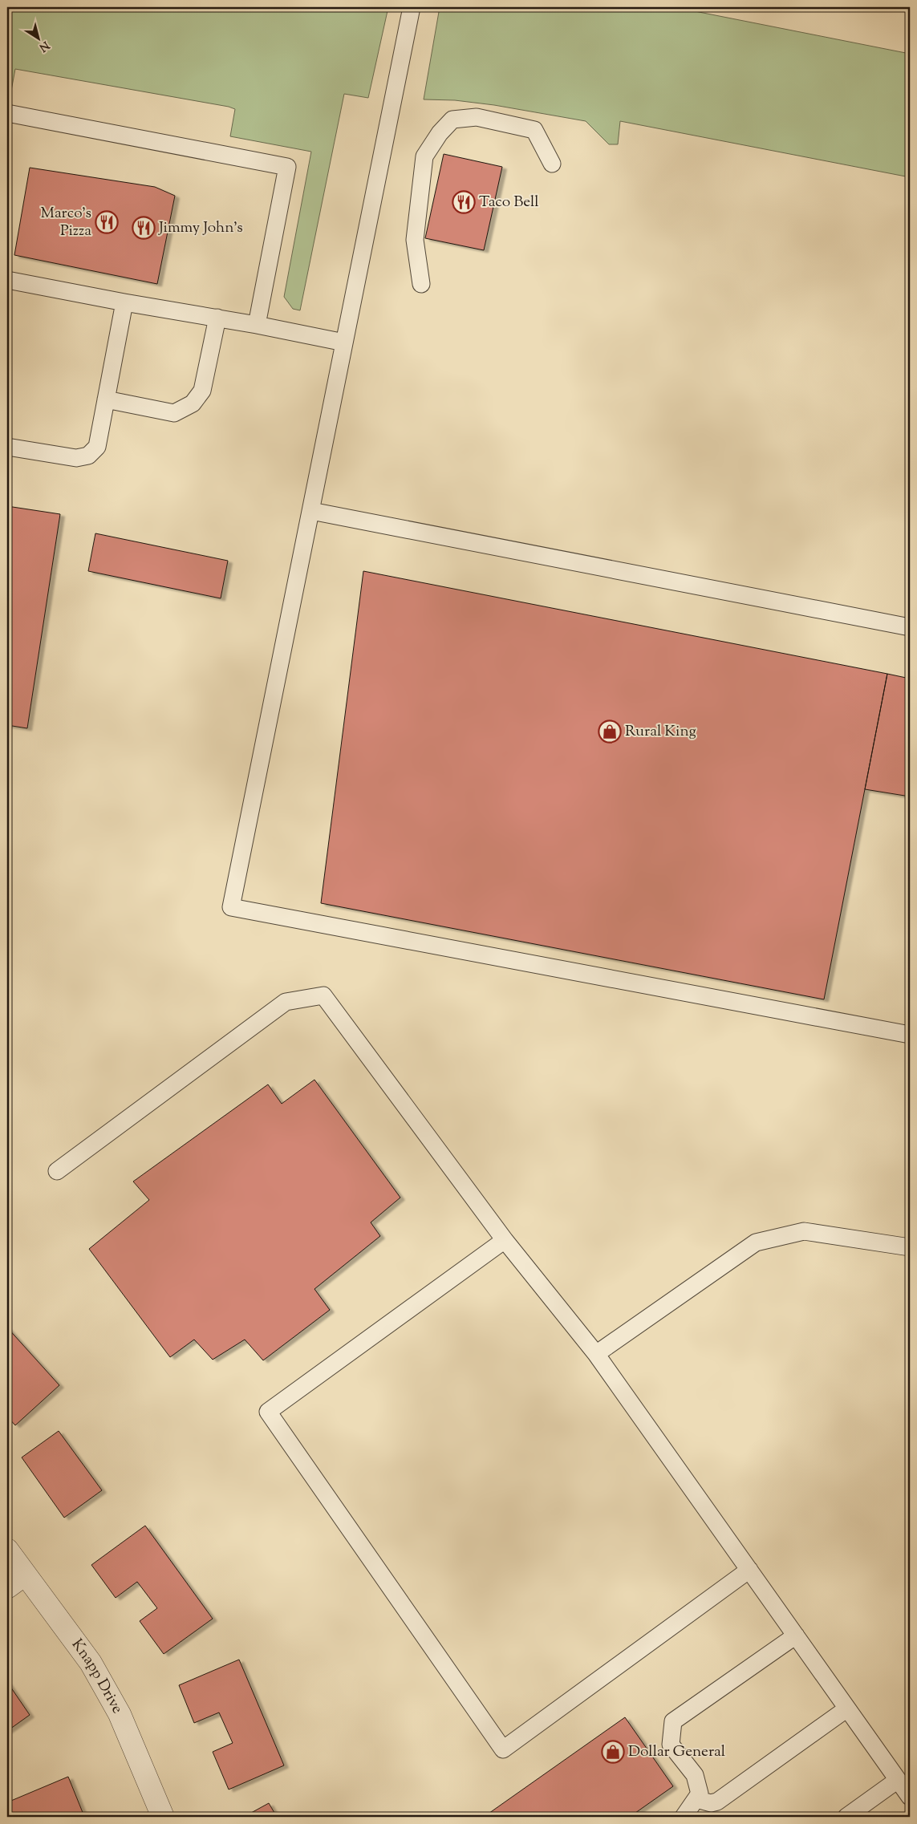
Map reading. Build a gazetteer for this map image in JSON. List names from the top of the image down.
{
  "streets": {
    "street": ["Knapp Drive"]
  },
  "places": {
    "restaurant": ["Taco Bell", "Marco's Pizza", "Jimmy John's"],
    "shop": ["Rural King", "Dollar General"]
  },
  "north": "bottom right"
}
